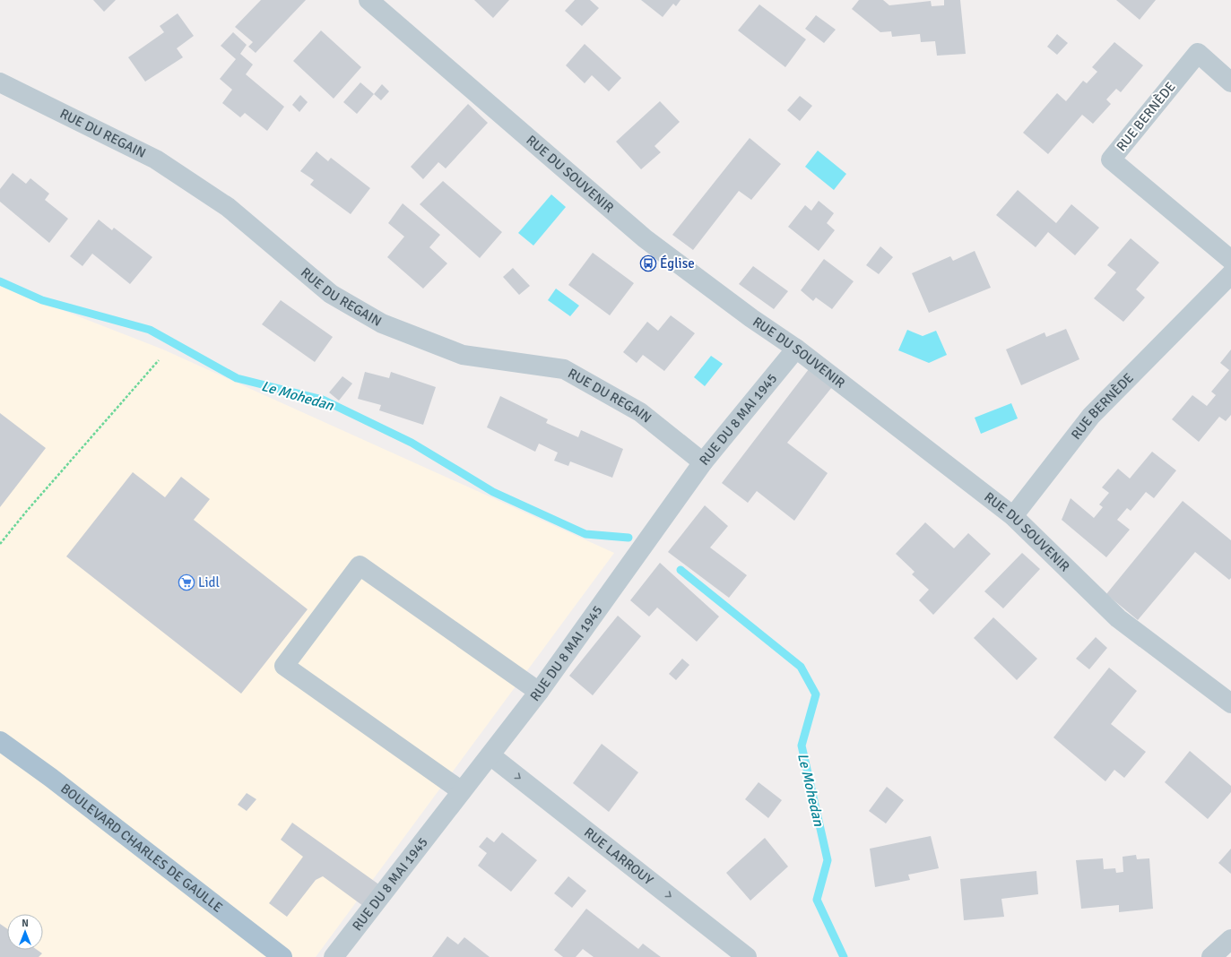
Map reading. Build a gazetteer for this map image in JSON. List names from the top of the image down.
{
  "streets": {
    "main road": ["BOULEVARD CHARLES DE GAULLE"],
    "street": [
      "RUE BERNÈDE",
      "RUE DU REGAIN",
      "RUE DU SOUVENIR",
      "RUE DU 8 MAI 1945",
      "RUE LARROUY"
    ]
  },
  "crossings": [
    ["RUE BERNÈDE", "RUE DU SOUVENIR"],
    ["RUE DU REGAIN", "RUE DU 8 MAI 1945"],
    ["RUE DU SOUVENIR", "RUE DU 8 MAI 1945"],
    ["RUE DU 8 MAI 1945", "RUE LARROUY"]
  ],
  "one_way": ["RUE LARROUY"],
  "water": ["Le Mohedan"],
  "places": {
    "bus stop": ["Église"],
    "supermarket": ["Lidl"]
  },
  "north": "top"
}
